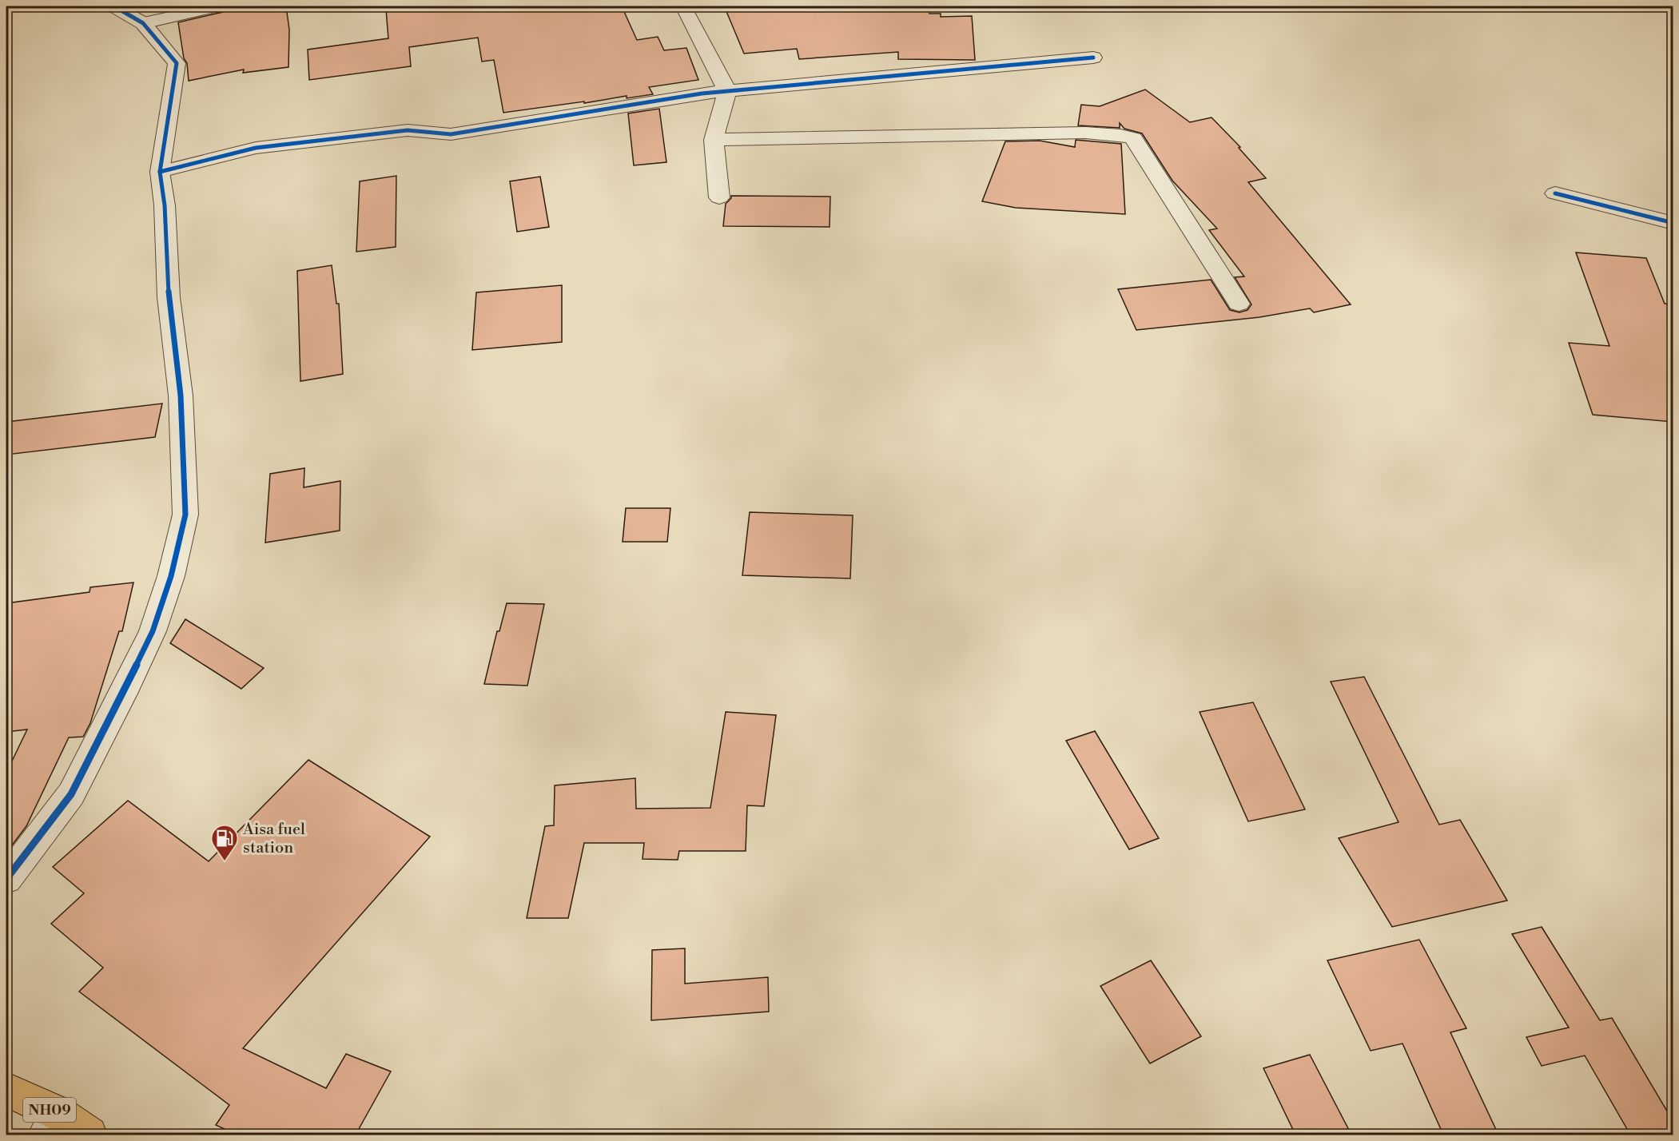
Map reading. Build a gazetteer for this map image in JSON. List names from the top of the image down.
{
  "streets": {
    "main road": ["NH09"]
  },
  "places": {
    "fuel station": ["Aisa fuel station"]
  }
}
